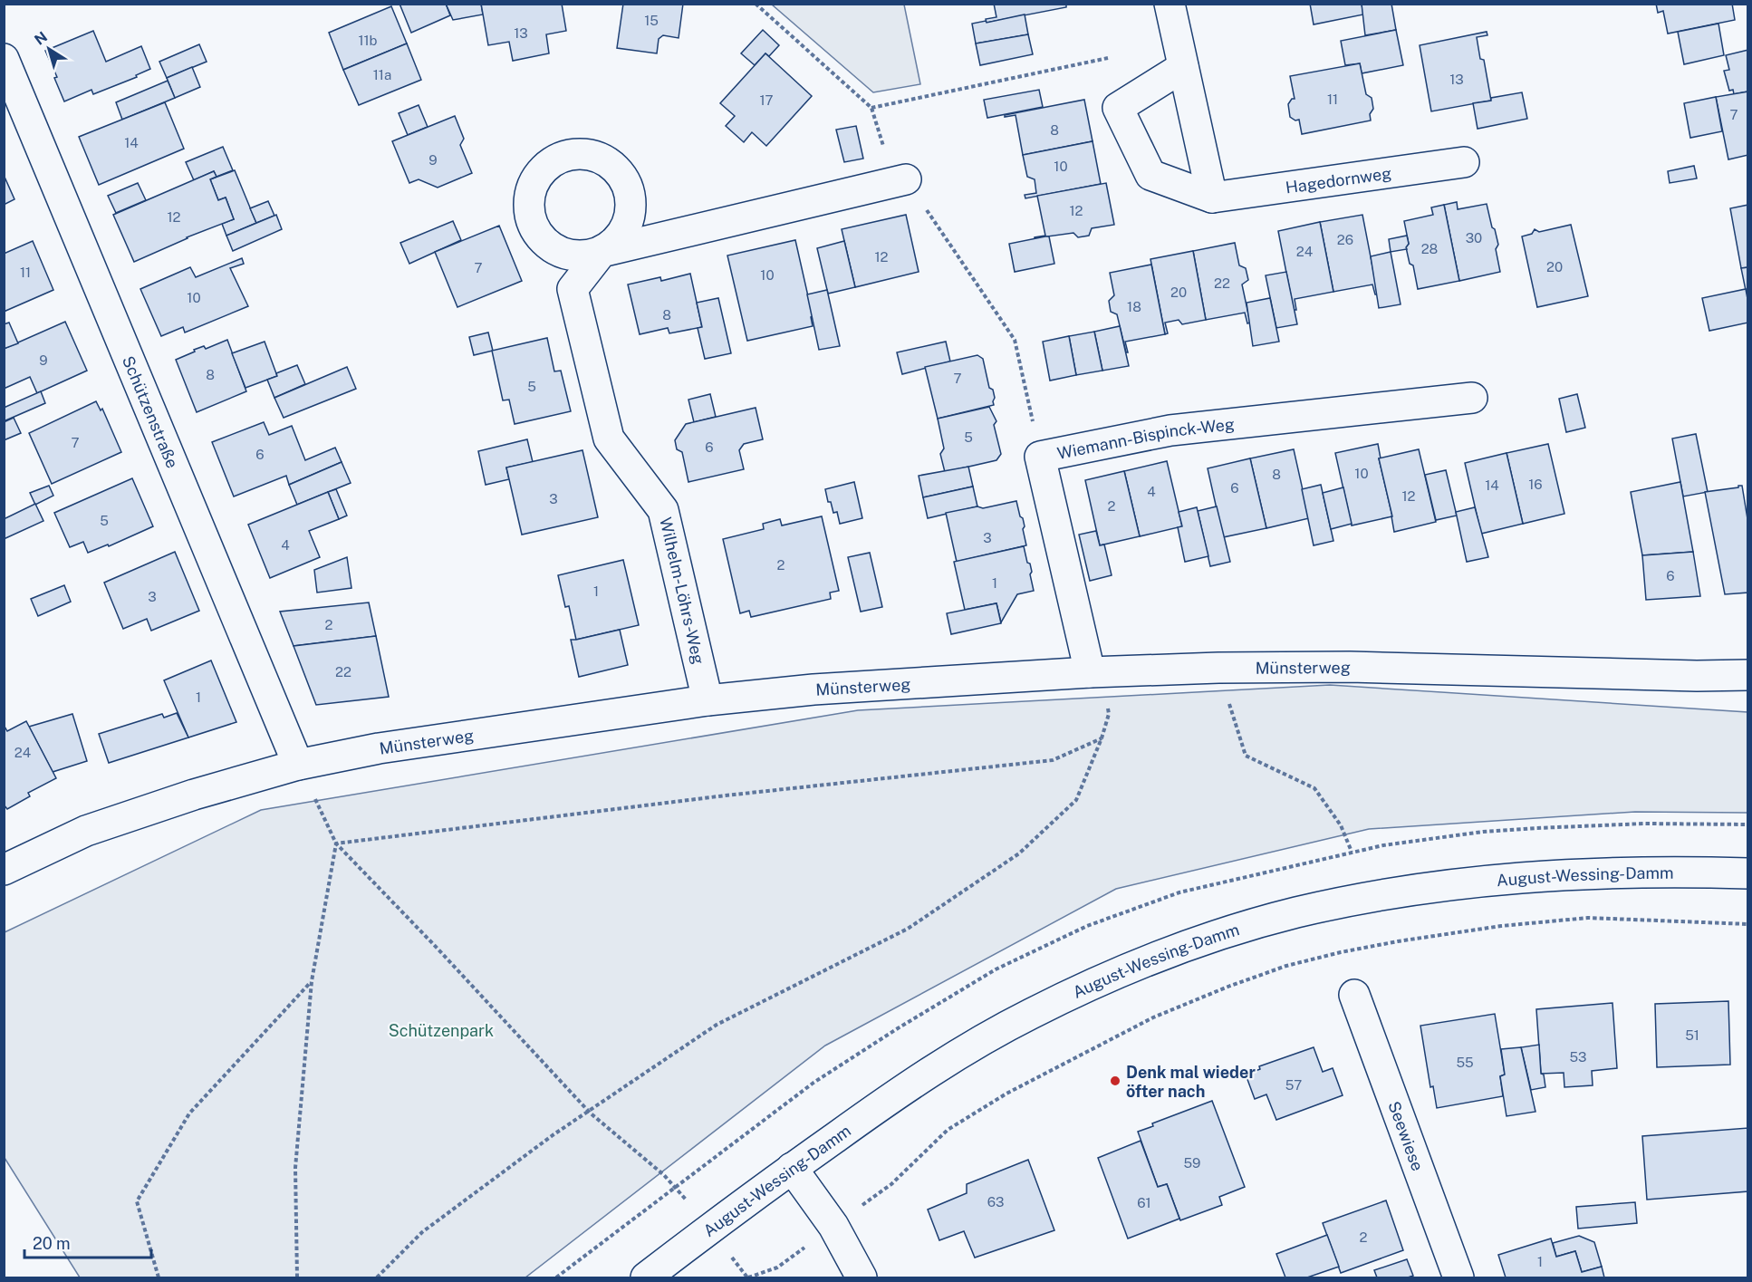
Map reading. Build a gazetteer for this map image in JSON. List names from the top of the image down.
{
  "streets": {
    "street": [
      "Hagedornweg",
      "Schützenstraße",
      "Wiemann-Bispinck-Weg",
      "Wilhelm-Löhrs-Weg",
      "Münsterweg",
      "August-Wessing-Damm",
      "Seewiese"
    ]
  },
  "crossings": [
    ["Schützenstraße", "Münsterweg"],
    ["Wiemann-Bispinck-Weg", "Münsterweg"],
    ["Wilhelm-Löhrs-Weg", "Münsterweg"]
  ],
  "parks": ["Schützenpark"],
  "places": ["Denk mal wieder öfter nach"],
  "house_numbers": [
    "15",
    "13",
    "11b",
    "11a",
    "13",
    "11",
    "17",
    "7",
    "8",
    "14",
    "9",
    "10",
    "12",
    "12",
    "30",
    "26",
    "28",
    "24",
    "12",
    "20",
    "7",
    "11",
    "10",
    "22",
    "20",
    "10",
    "18",
    "8",
    "9",
    "8",
    "7",
    "5",
    "5",
    "7",
    "6",
    "6",
    "10",
    "8",
    "16",
    "14",
    "6",
    "4",
    "12",
    "3",
    "2",
    "5",
    "3",
    "4",
    "2",
    "6",
    "1",
    "1",
    "3",
    "2",
    "22",
    "1",
    "24",
    "51",
    "53",
    "55",
    "57",
    "59",
    "63",
    "61",
    "2",
    "1"
  ],
  "scale_bar": "20 m",
  "north": "top left"
}
